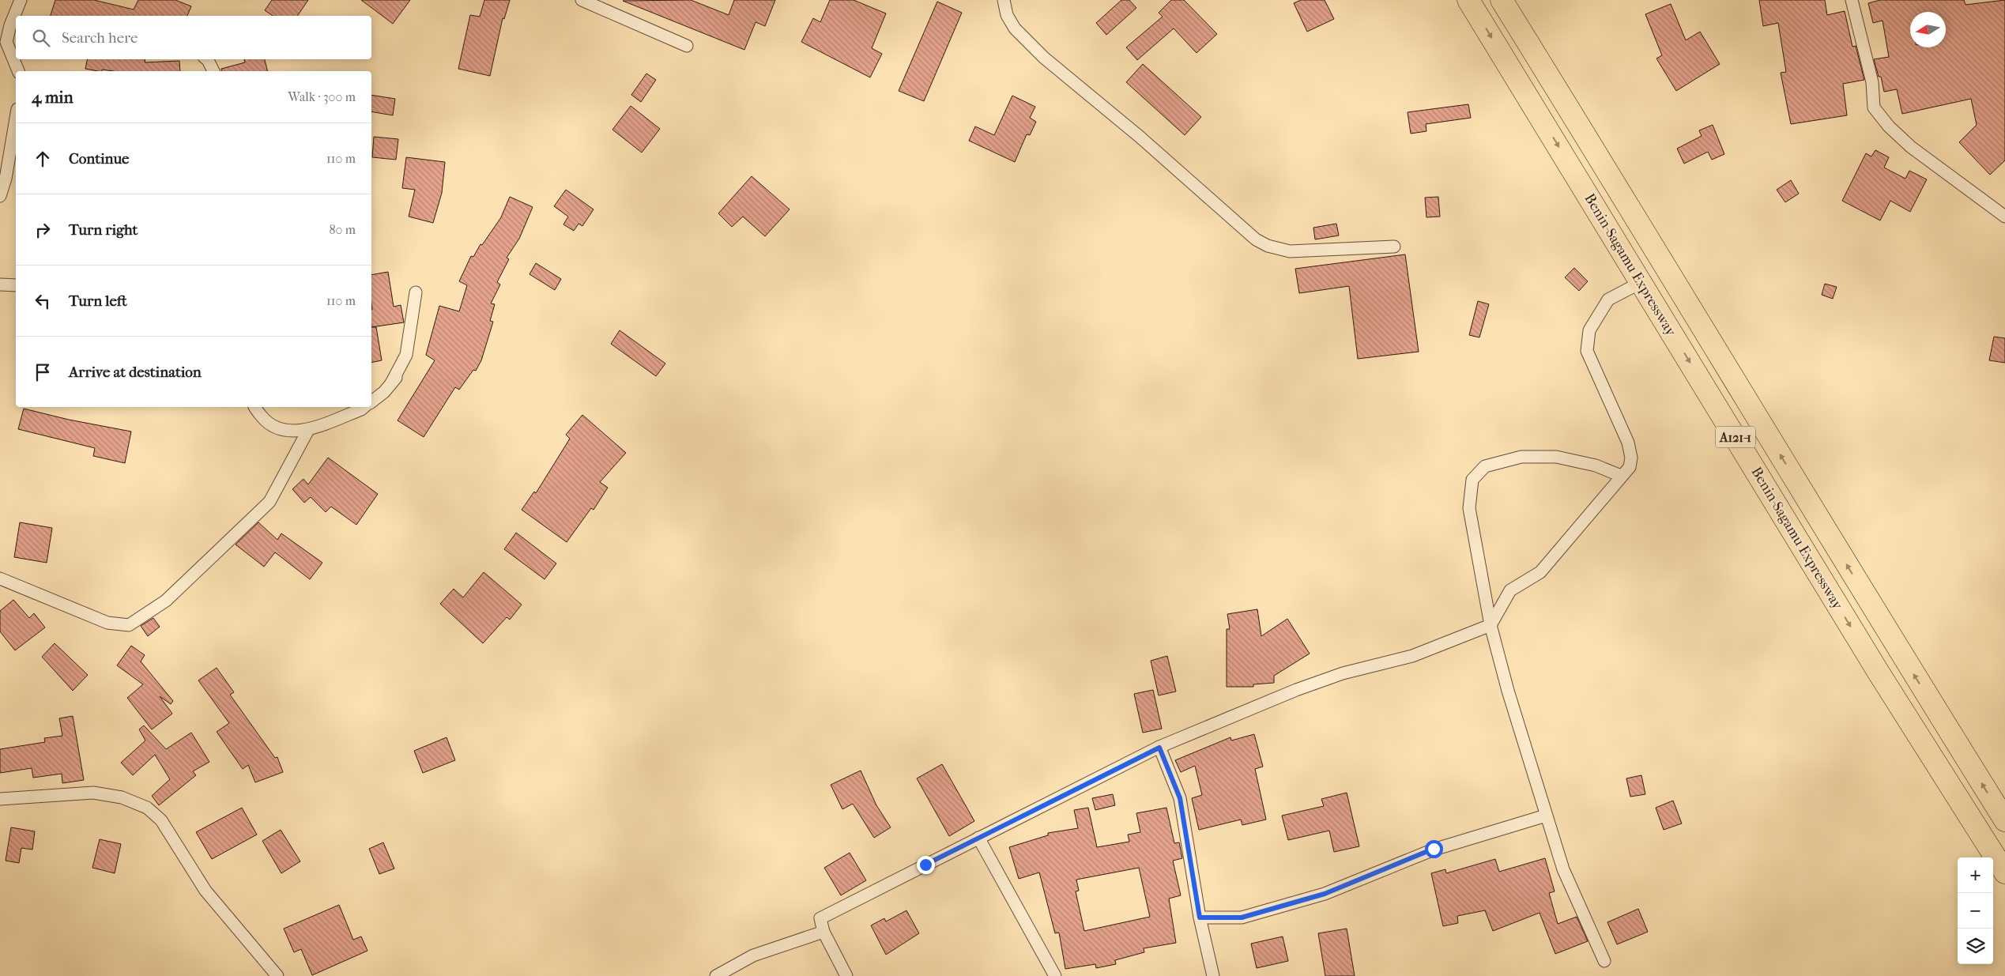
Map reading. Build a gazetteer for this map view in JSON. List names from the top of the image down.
{
  "streets": {
    "highway": ["Benin-Sagamu Expressway", "A121-1"]
  },
  "north": "left",
  "page": {
    "search": "Search here",
    "heading": ["4 min", "Walk · 300 m"],
    "list": [
      ["Continue", "110 m"],
      ["Turn right", "80 m"],
      ["Turn left", "110 m"],
      "Arrive at destination"
    ],
    "map_buttons": ["+", "−"]
  }
}
